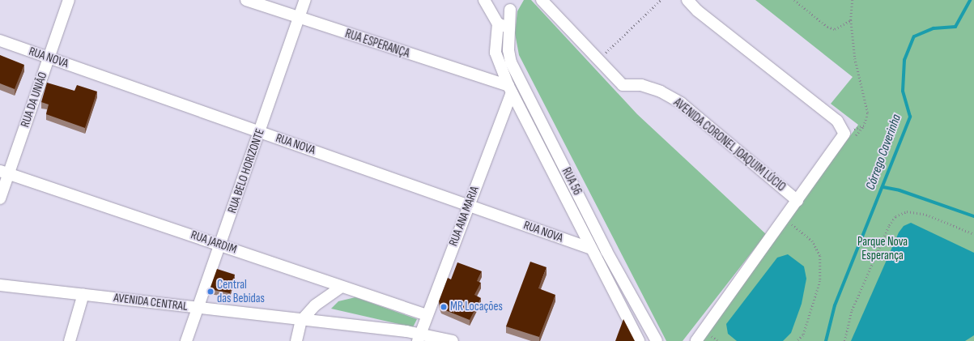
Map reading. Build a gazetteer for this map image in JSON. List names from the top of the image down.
{
  "streets": {
    "street": [
      "RUA ESPERANÇA",
      "RUA NOVA",
      "RUA DA UNIÃO",
      "AVENIDA CORONEL JOAQUIM LÚCIO",
      "RUA BELO HORIZONTE",
      "RUA 56",
      "RUA ANA MARIA",
      "RUA JARDIM",
      "AVENIDA CENTRAL"
    ]
  },
  "crossings": [
    ["RUA ESPERANÇA", "RUA BELO HORIZONTE"],
    ["RUA ESPERANÇA", "RUA 56"],
    ["RUA ESPERANÇA", "RUA ANA MARIA"],
    ["RUA NOVA", "RUA DA UNIÃO"],
    ["RUA NOVA", "RUA BELO HORIZONTE"],
    ["RUA NOVA", "RUA 56"],
    ["RUA NOVA", "RUA ANA MARIA"],
    ["RUA DA UNIÃO", "RUA JARDIM"],
    ["RUA BELO HORIZONTE", "RUA JARDIM"],
    ["RUA BELO HORIZONTE", "AVENIDA CENTRAL"],
    ["RUA 56", "RUA ANA MARIA"],
    ["RUA ANA MARIA", "RUA JARDIM"],
    ["RUA ANA MARIA", "AVENIDA CENTRAL"]
  ],
  "water": ["Córrego Caverinha"],
  "parks": ["Parque Nova Esperança"],
  "places": ["Central das Bebidas", "MR Locações"]
}
